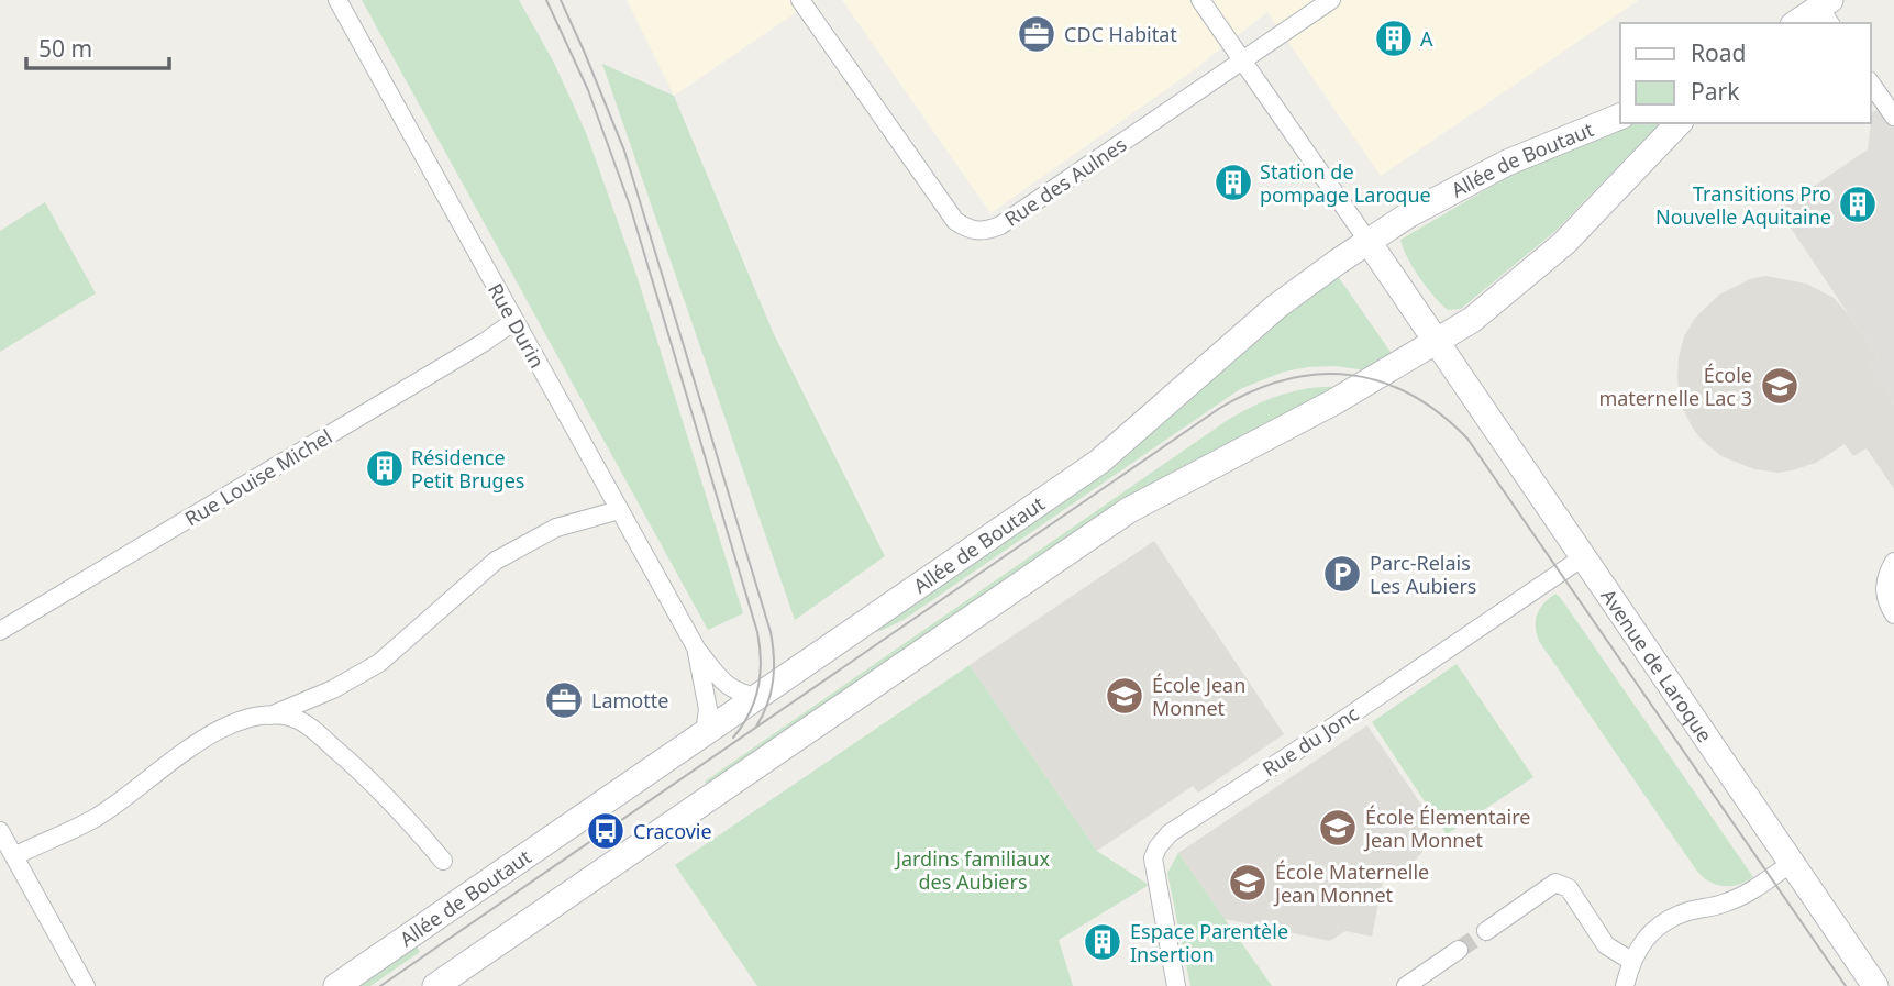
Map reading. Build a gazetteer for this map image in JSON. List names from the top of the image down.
{
  "streets": {
    "main road": ["Allée de Boutaut", "Avenue de Laroque"],
    "street": [
      "Rue des Aulnes",
      "Rue Durin",
      "Rue Louise Michel",
      "Rue du Jonc"
    ]
  },
  "crossings": [
    ["Allée de Boutaut", "Rue Durin"],
    ["Allée de Boutaut", "Avenue de Laroque"],
    ["Rue Durin", "Rue Louise Michel"],
    ["Avenue de Laroque", "Rue du Jonc"]
  ],
  "parks": ["Jardins familiaux des Aubiers"],
  "places": {
    "office": ["CDC Habitat", "Lamotte"],
    "building": [
      "A",
      "Station de pompage Laroque",
      "Transitions Pro Nouvelle Aquitaine",
      "Résidence Petit Bruges",
      "Espace Parentèle Insertion"
    ],
    "school or university": [
      "École maternelle Lac 3",
      "École Jean Monnet",
      "École Élementaire Jean Monnet",
      "École Maternelle Jean Monnet"
    ],
    "parking": ["Parc-Relais Les Aubiers"],
    "bus stop": ["Cracovie"]
  },
  "legend": ["Road", "Park"],
  "scale_bar": "50 m"
}
